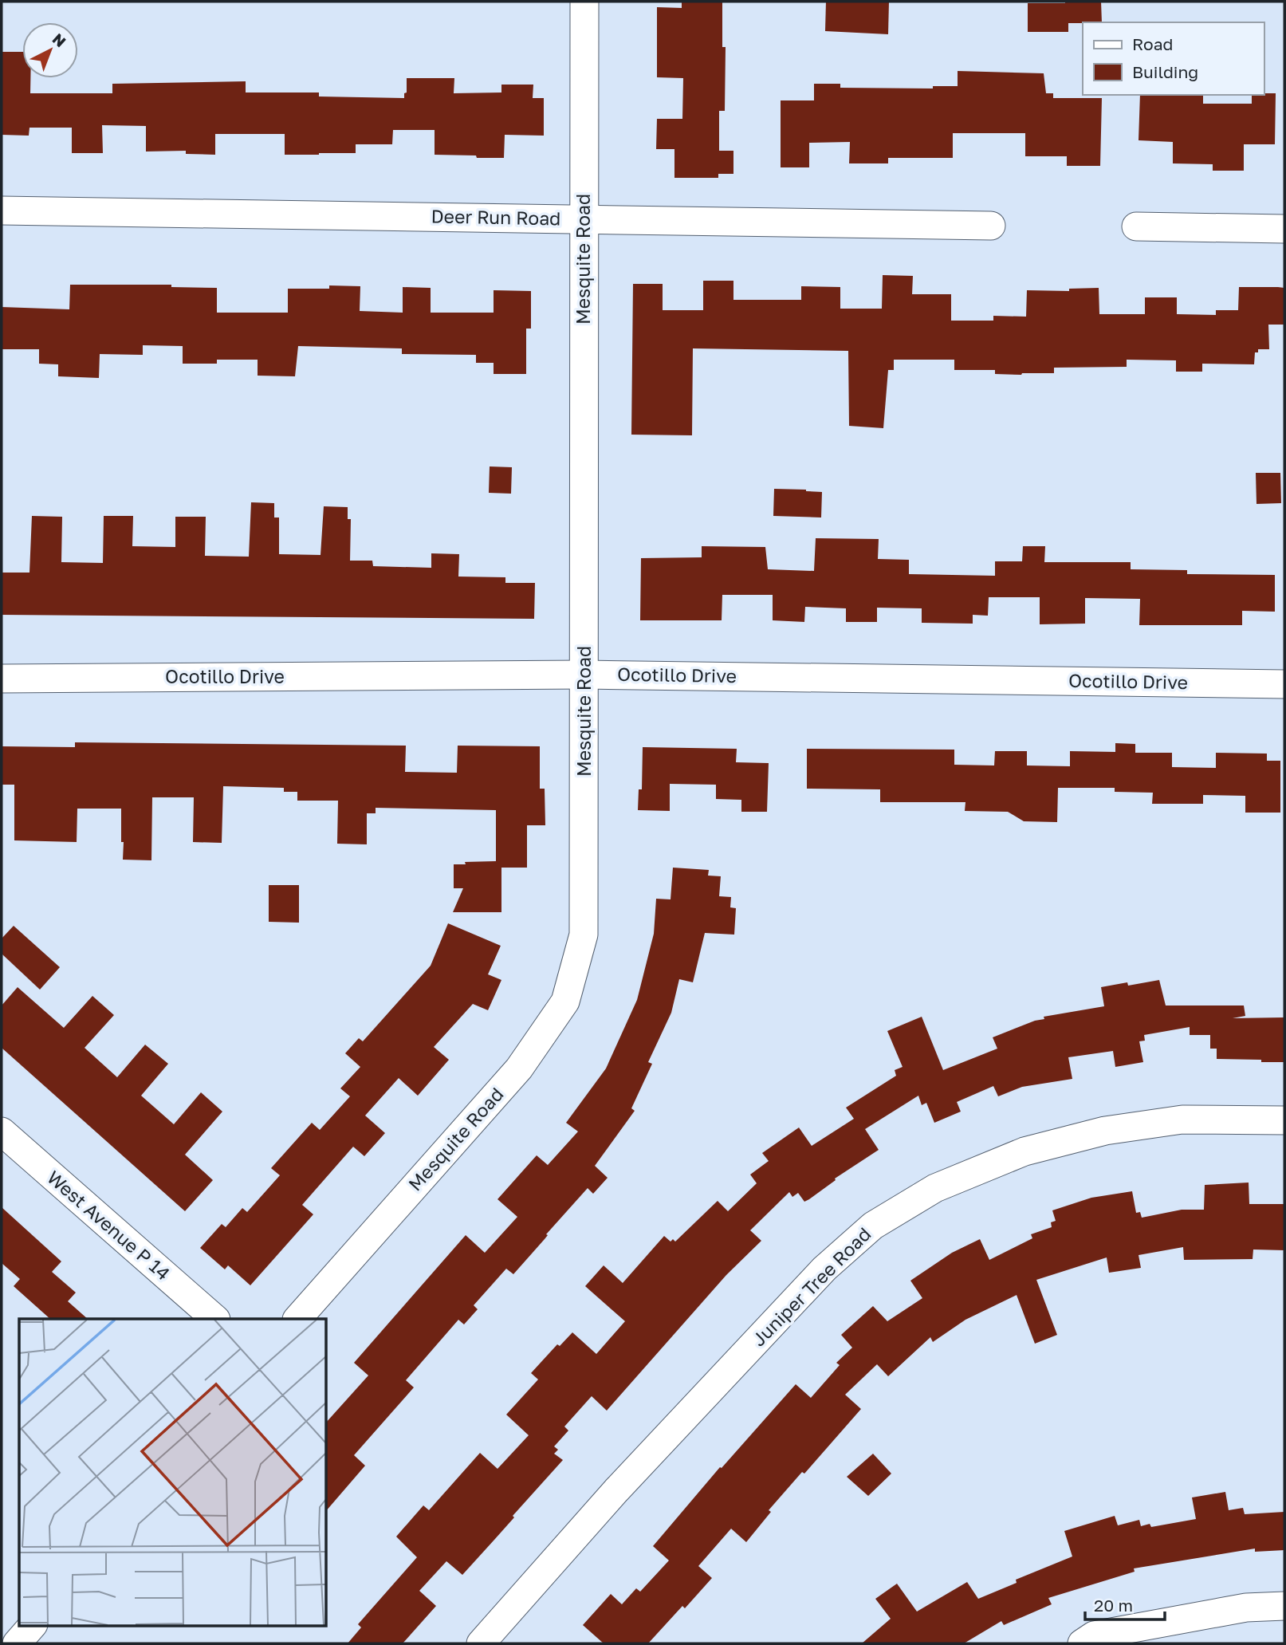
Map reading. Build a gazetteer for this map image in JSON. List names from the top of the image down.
{
  "streets": {
    "street": [
      "Deer Run Road",
      "Mesquite Road",
      "Ocotillo Drive",
      "West Avenue P 14",
      "Juniper Tree Road"
    ]
  },
  "crossings": [
    ["Deer Run Road", "Mesquite Road"],
    ["Mesquite Road", "Ocotillo Drive"]
  ],
  "legend": ["Road", "Building"],
  "scale_bar": "20 m",
  "north": "top right"
}
